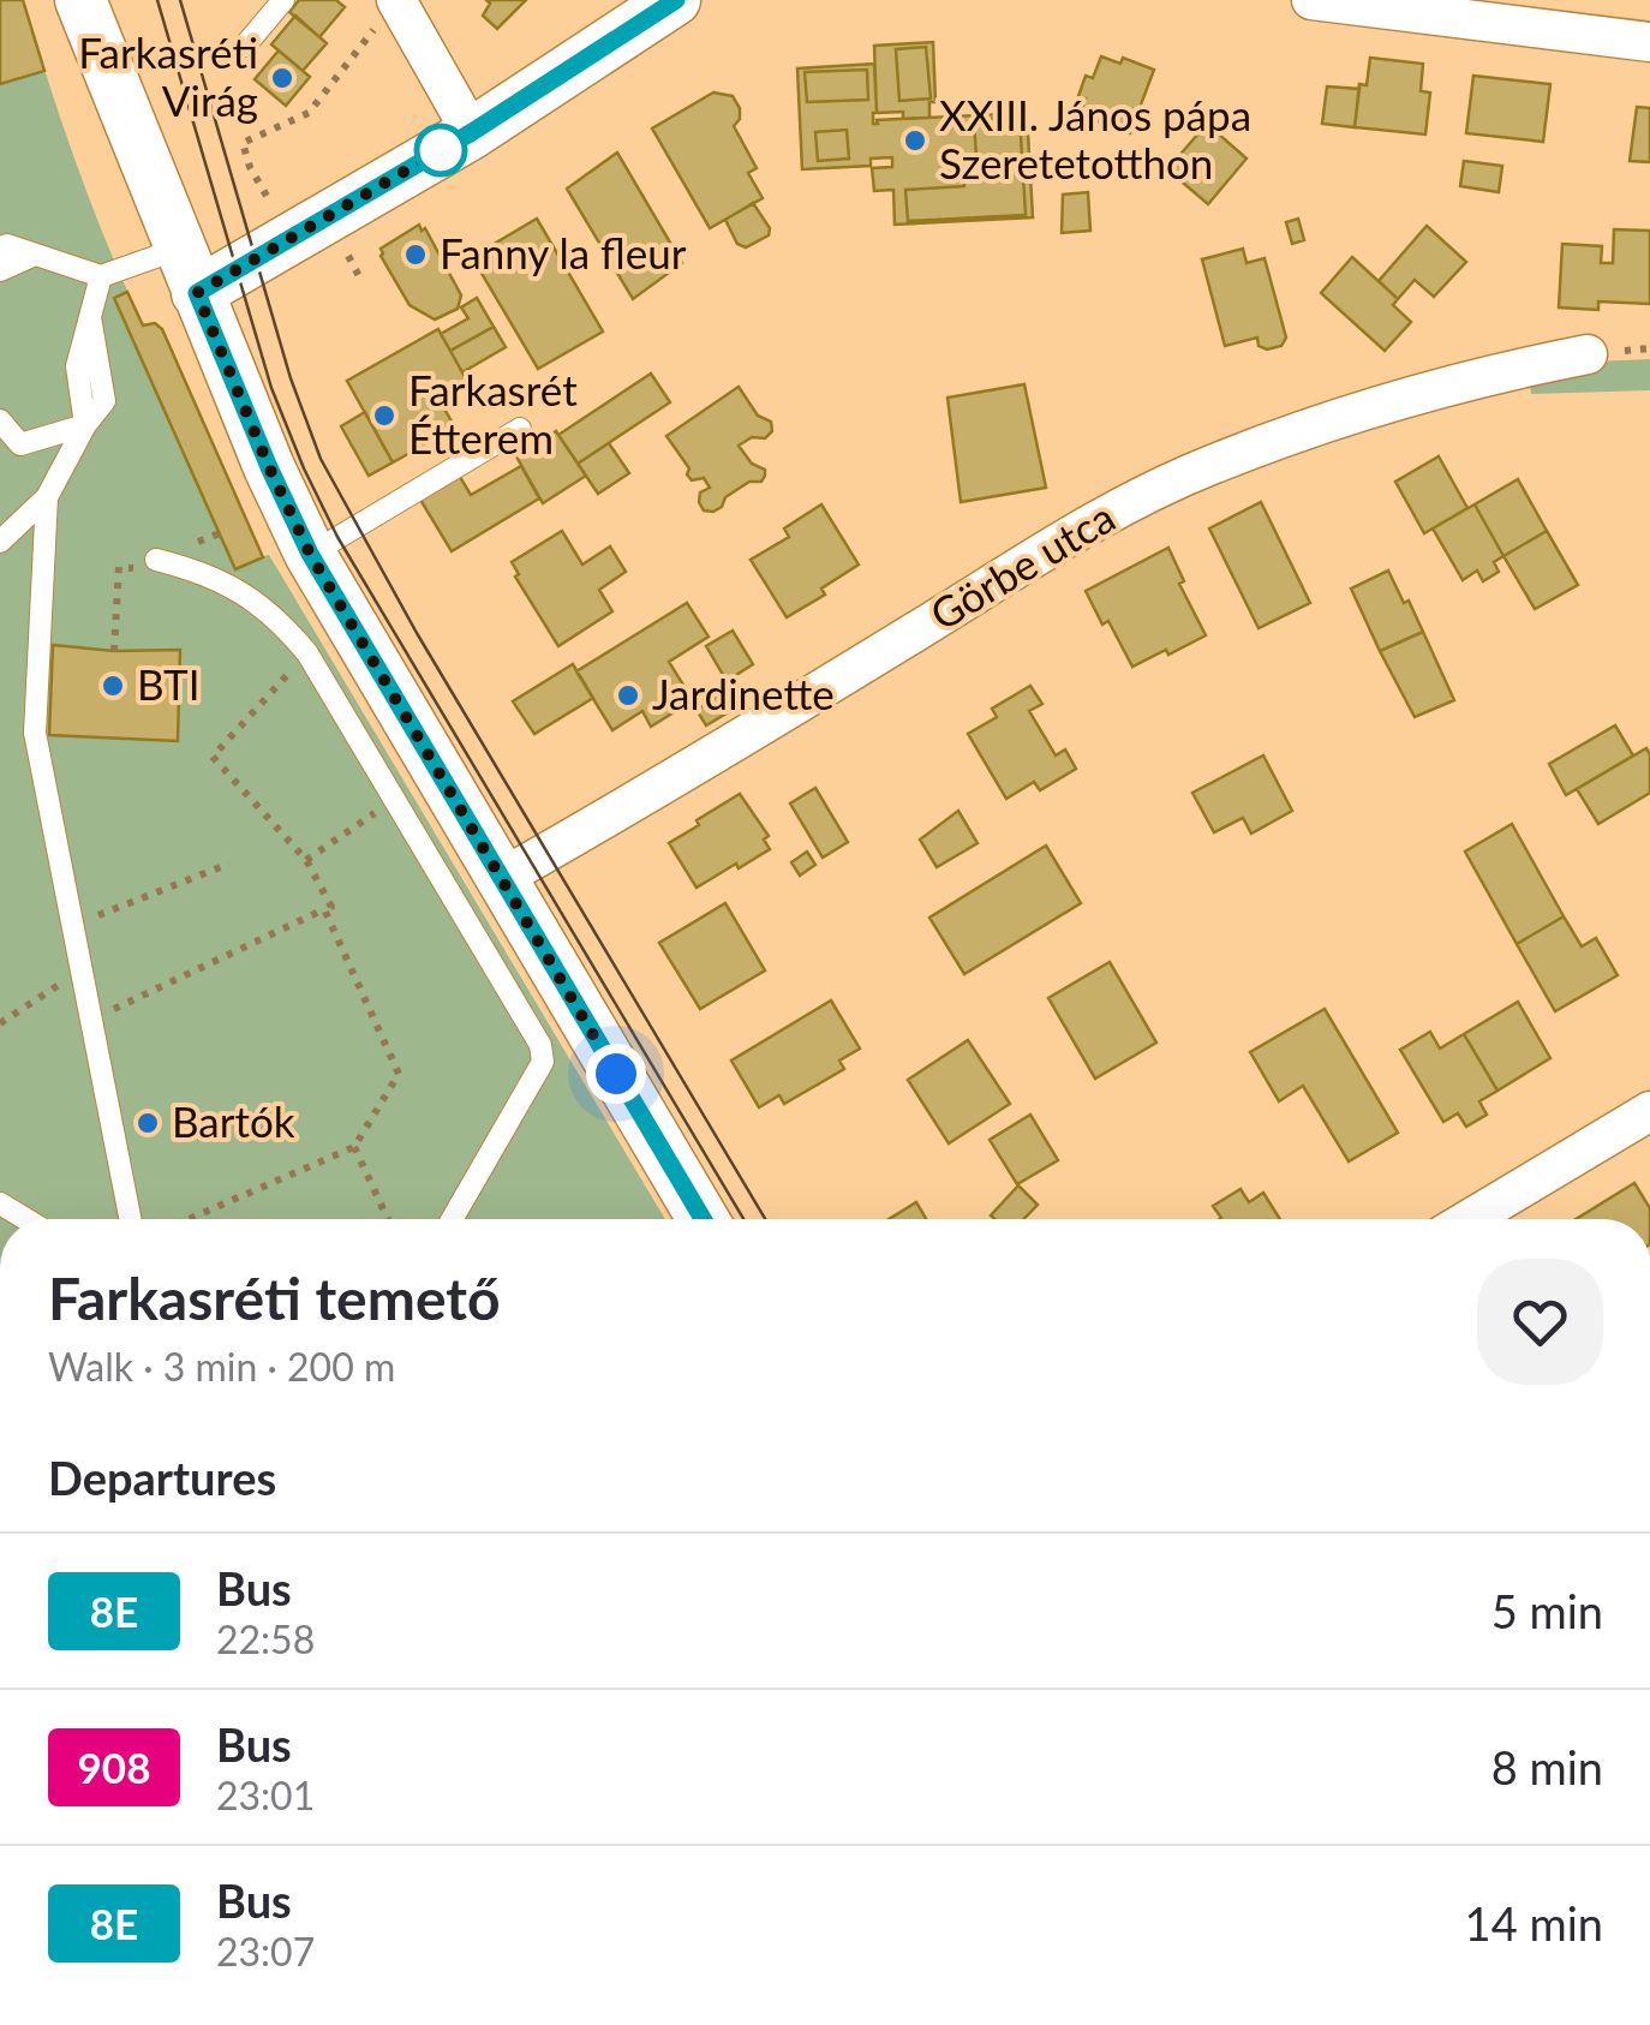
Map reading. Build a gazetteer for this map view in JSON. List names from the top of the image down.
{
  "streets": {
    "street": ["Görbe utca"]
  },
  "places": [
    "Farkasréti Virág",
    "XXIII. János pápa Szeretetotthon",
    "Fanny la fleur",
    "Farkasrét Étterem",
    "BTI",
    "Jardinette",
    "Bartók"
  ],
  "lines": ["bus line 8E"],
  "page": {
    "heading": [
      ["Farkasréti temető", "Walk · 3 min · 200 m"],
      "Departures"
    ],
    "list": [
      {
        "mark": "8E",
        "name": "Bus",
        "note": "22:58",
        "value": "5 min"
      },
      {
        "mark": "908",
        "name": "Bus",
        "note": "23:01",
        "value": "8 min"
      },
      {
        "mark": "8E",
        "name": "Bus",
        "note": "23:07",
        "value": "14 min"
      }
    ]
  }
}
